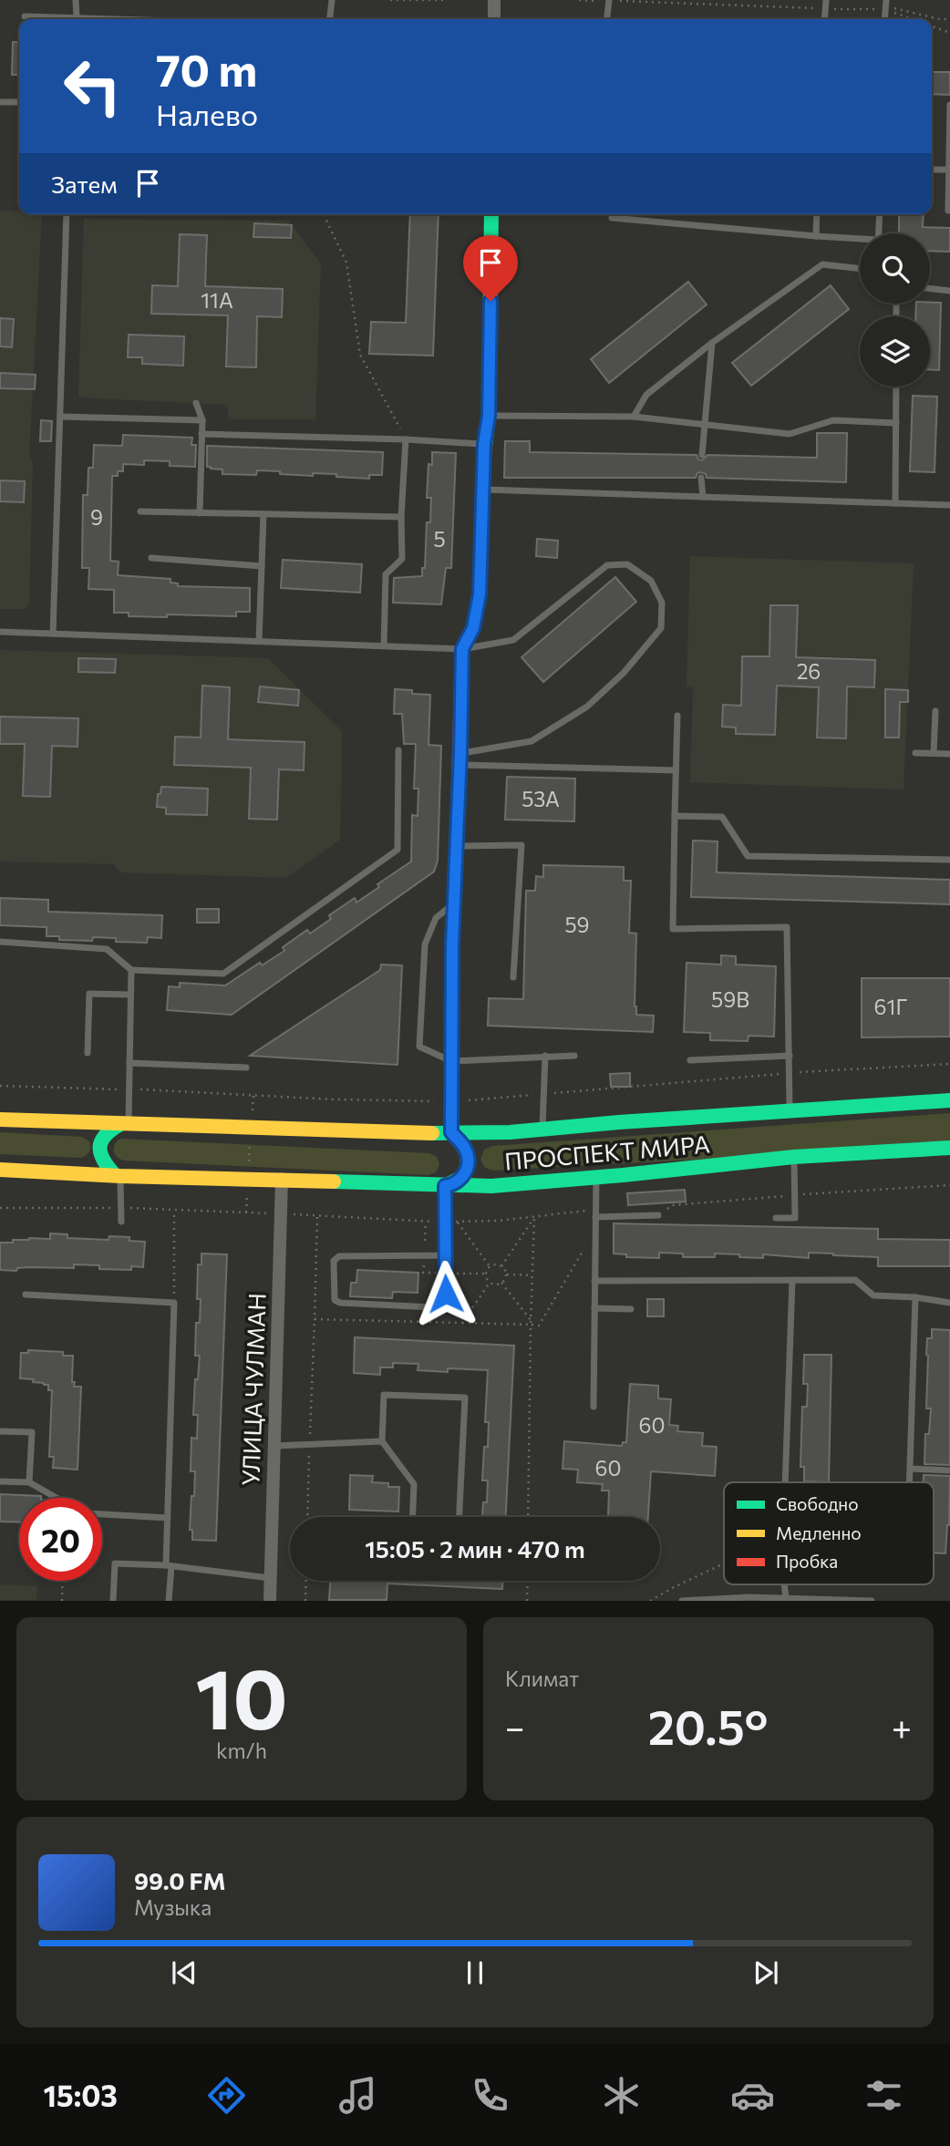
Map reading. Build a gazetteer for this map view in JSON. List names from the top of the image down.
{
  "streets": {
    "main road": ["ПРОСПЕКТ МИРА"],
    "street": ["УЛИЦА ЧУЛМАН"]
  },
  "crossings": [
    ["ПРОСПЕКТ МИРА", "УЛИЦА ЧУЛМАН"]
  ],
  "house_numbers": [
    "11А",
    "9",
    "5",
    "26",
    "53А",
    "59",
    "59В",
    "61Г",
    "60",
    "60"
  ],
  "legend": ["Свободно", "Медленно", "Пробка"],
  "page": {
    "turn": ["70 m", "Налево"],
    "then": "Затем",
    "limit": "20",
    "trip": "15:05 · 2 мин · 470 m",
    "tile": [
      ["10", "km/h"],
      "Климат"
    ],
    "heat": ["−", "20.5°", "+"],
    "song": ["99.0 FM", "Музыка"],
    "tabs": "15:03"
  }
}
